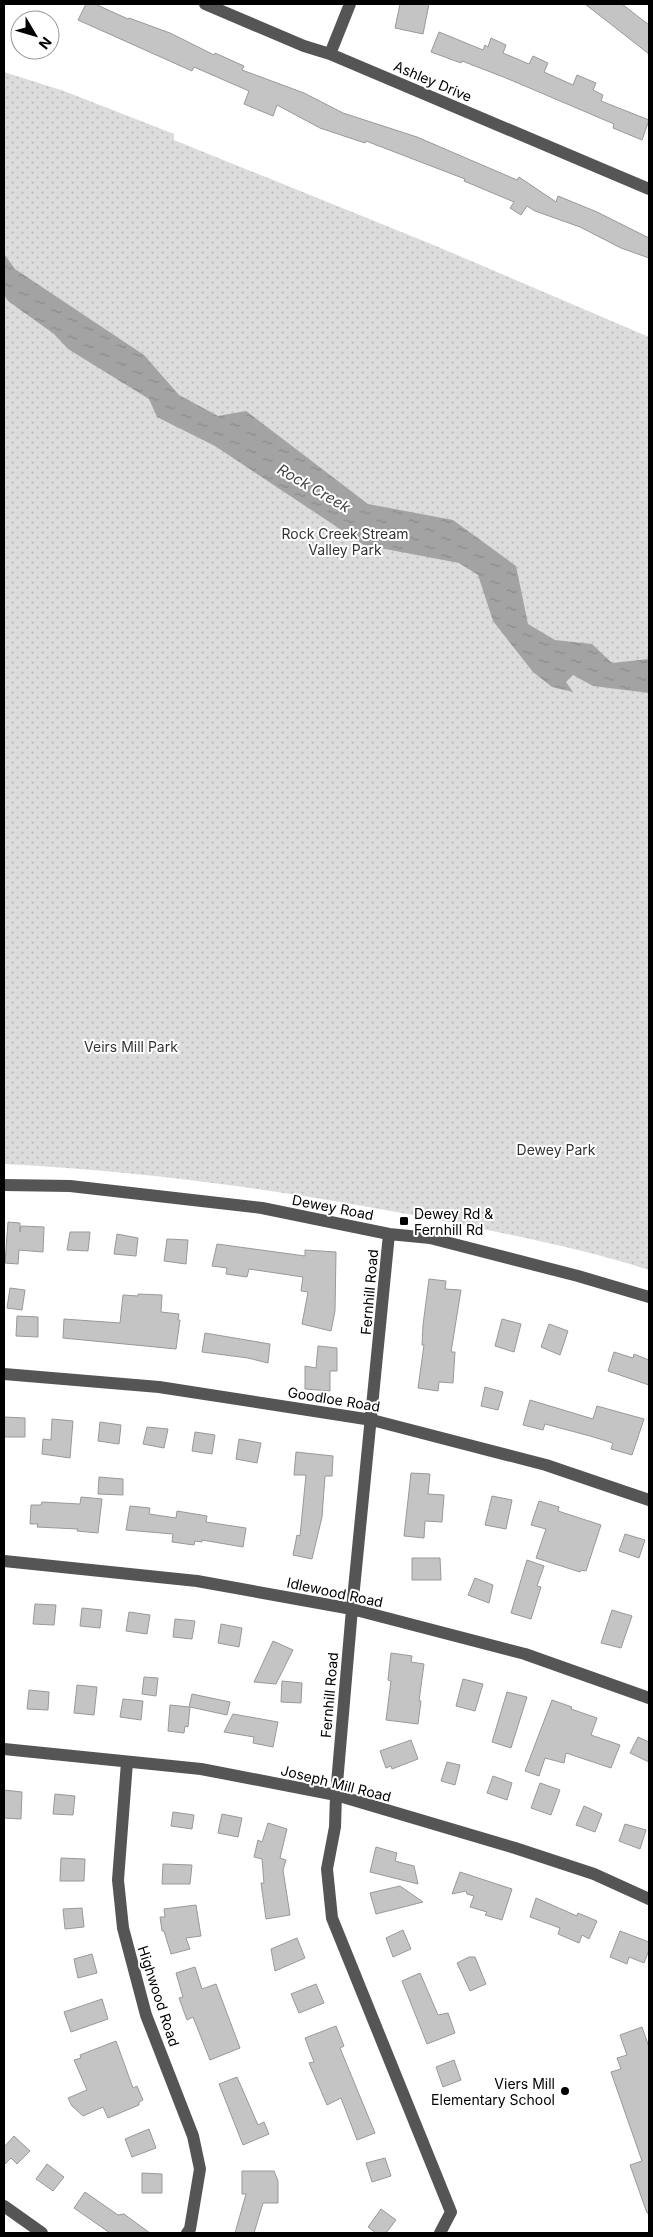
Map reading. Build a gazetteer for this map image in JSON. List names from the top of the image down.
{
  "streets": {
    "street": [
      "Ashley Drive",
      "Dewey Road",
      "Fernhill Road",
      "Goodloe Road",
      "Idlewood Road",
      "Joseph Mill Road",
      "Highwood Road"
    ]
  },
  "crossings": [
    ["Dewey Road", "Fernhill Road"],
    ["Fernhill Road", "Goodloe Road"],
    ["Fernhill Road", "Idlewood Road"],
    ["Fernhill Road", "Joseph Mill Road"],
    ["Joseph Mill Road", "Highwood Road"]
  ],
  "water": ["Rock Creek"],
  "parks": ["Rock Creek Stream Valley Park", "Veirs Mill Park", "Dewey Park"],
  "places": {
    "transit": ["Dewey Rd & Fernhill Rd"],
    "other": ["Viers Mill Elementary School"]
  },
  "north": "bottom right"
}
